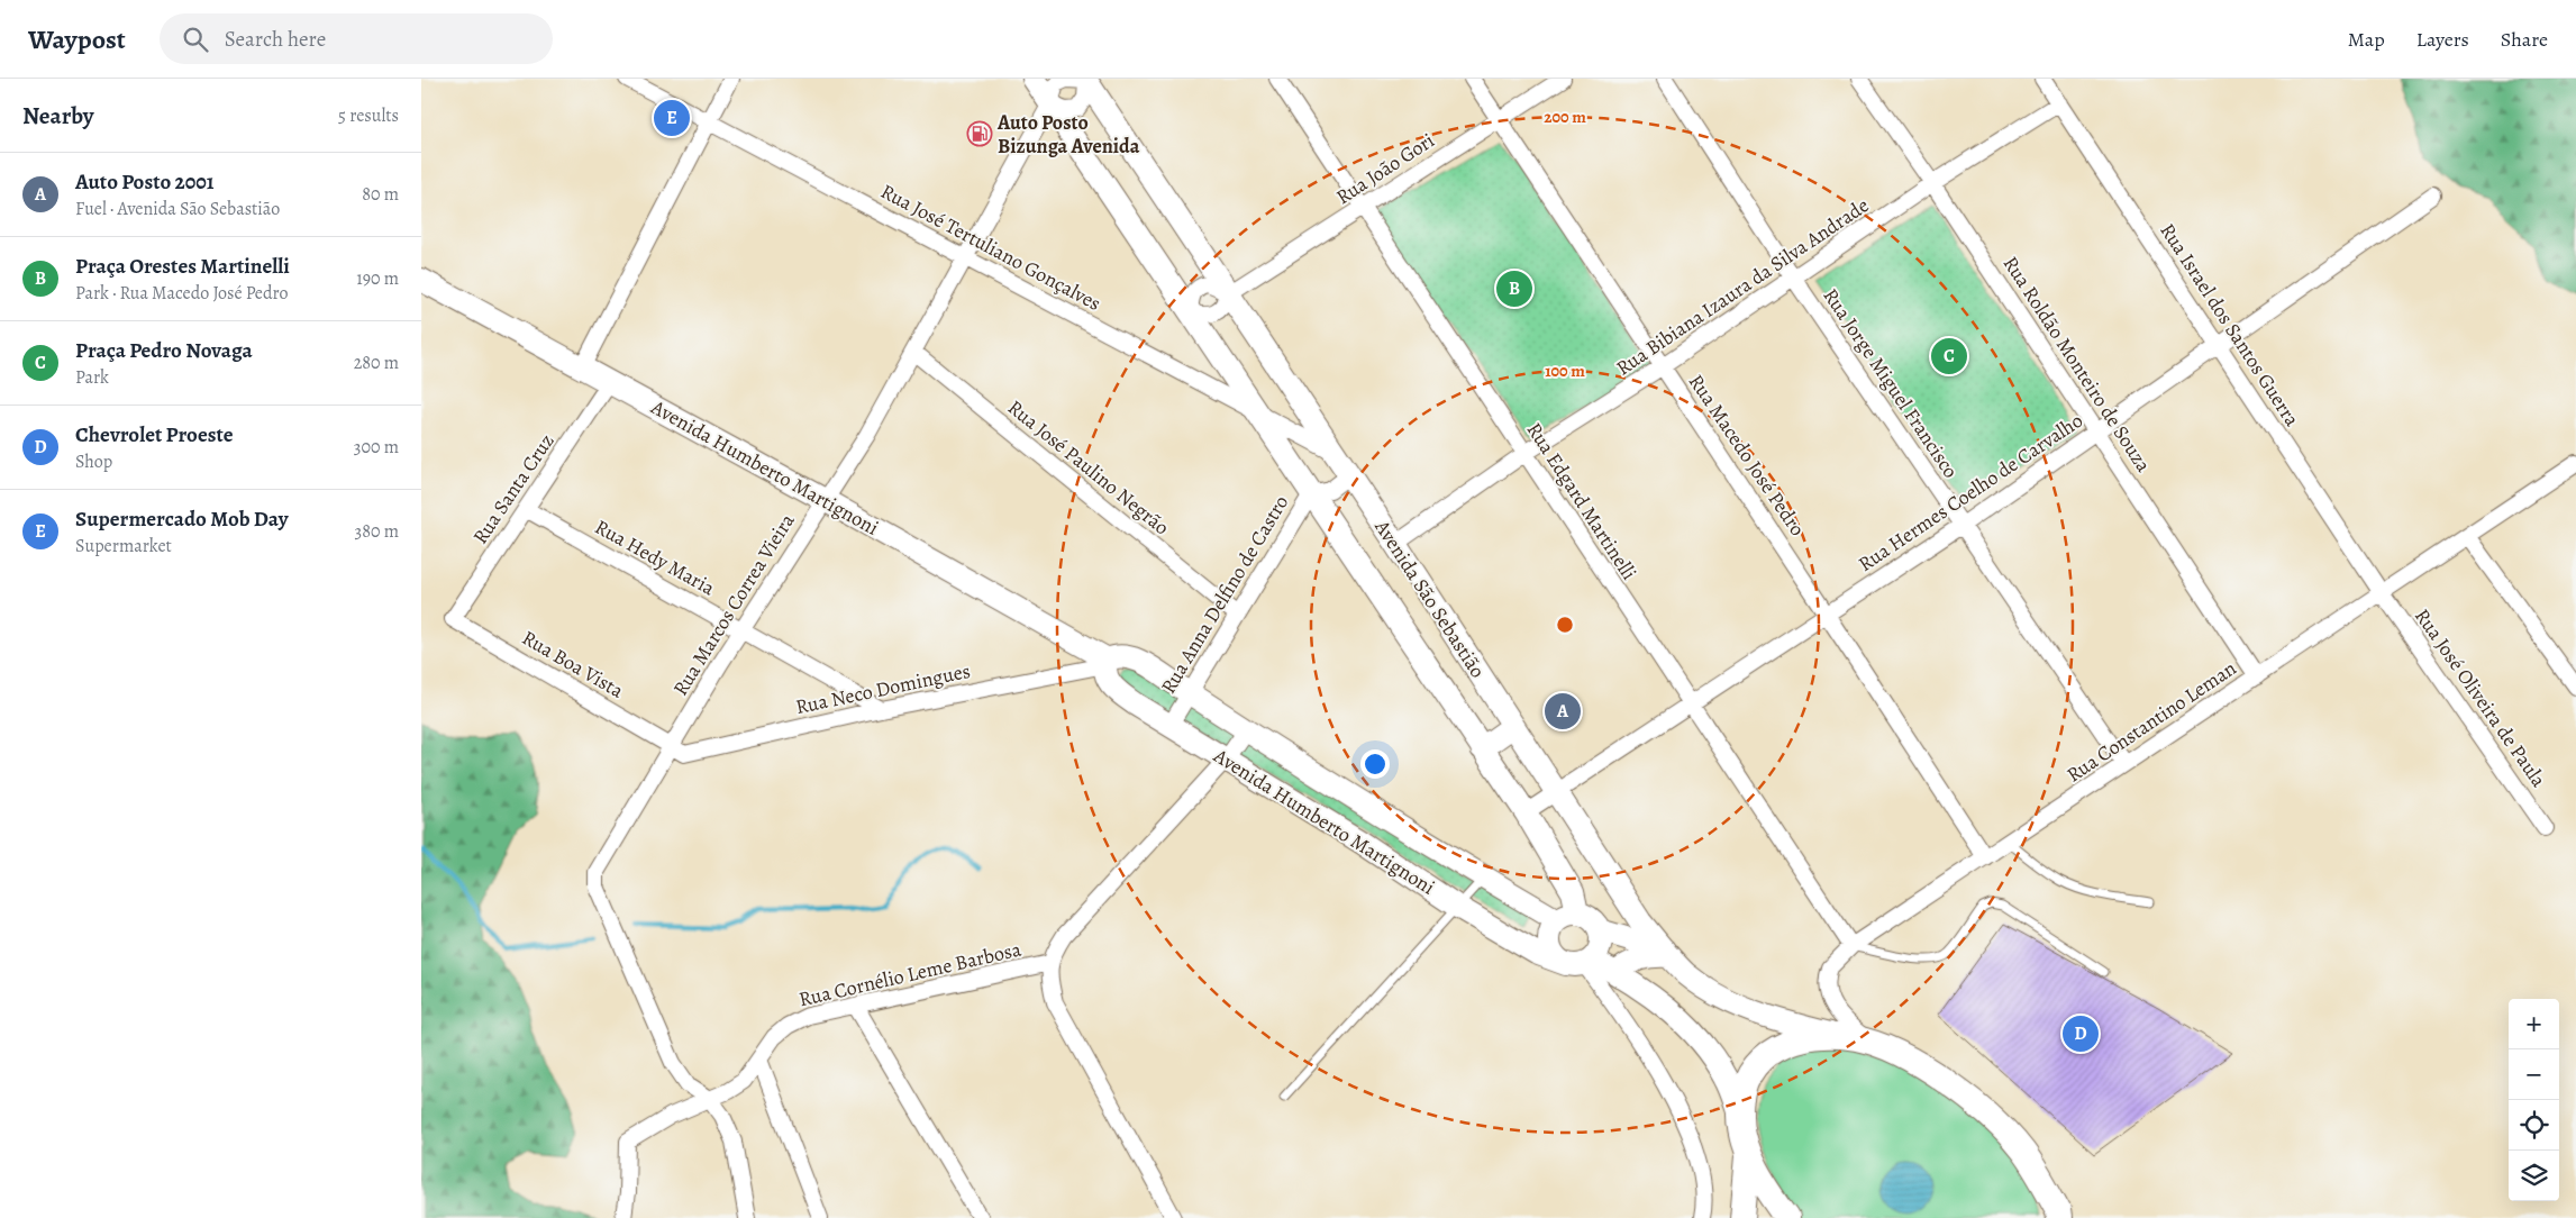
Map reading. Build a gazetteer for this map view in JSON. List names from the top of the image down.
{
  "streets": {
    "main road": ["Avenida Humberto Martignoni", "Avenida São Sebastião"],
    "street": [
      "Rua João Gori",
      "Rua José Tertuliano Gonçalves",
      "Rua Bibiana Izaura da Silva Andrade",
      "Rua Israel dos Santos Guerra",
      "Rua Roldão Monteiro de Souza",
      "Rua Jorge Miguel Francisco",
      "Rua Macedo José Pedro",
      "Rua José Paulino Negrão",
      "Rua Santa Cruz",
      "Rua Hermes Coelho de Carvalho",
      "Rua Edgard Martinelli",
      "Rua Hedy Maria",
      "Rua Anna Delfino de Castro",
      "Rua Marcos Correa Vieira",
      "Rua Boa Vista",
      "Rua Neco Domingues",
      "Rua José Oliveira de Paula",
      "Rua Constantino Leman",
      "Rua Cornélio Leme Barbosa"
    ]
  },
  "crossings": [
    ["Rua João Gori", "Rua Macedo José Pedro"],
    ["Rua João Gori", "Rua Edgard Martinelli"],
    ["Rua João Gori", "Avenida São Sebastião"],
    ["Rua José Tertuliano Gonçalves", "Avenida São Sebastião"],
    ["Rua José Tertuliano Gonçalves", "Rua Marcos Correa Vieira"],
    ["Rua Bibiana Izaura da Silva Andrade", "Rua Israel dos Santos Guerra"],
    ["Rua Bibiana Izaura da Silva Andrade", "Rua Roldão Monteiro de Souza"],
    ["Rua Bibiana Izaura da Silva Andrade", "Rua Jorge Miguel Francisco"],
    ["Rua Bibiana Izaura da Silva Andrade", "Rua Macedo José Pedro"],
    ["Rua Bibiana Izaura da Silva Andrade", "Rua Edgard Martinelli"],
    ["Rua Bibiana Izaura da Silva Andrade", "Avenida São Sebastião"],
    ["Rua Israel dos Santos Guerra", "Rua Hermes Coelho de Carvalho"],
    ["Rua Israel dos Santos Guerra", "Rua José Oliveira de Paula"],
    ["Rua Israel dos Santos Guerra", "Rua Constantino Leman"],
    ["Rua Roldão Monteiro de Souza", "Rua Hermes Coelho de Carvalho"],
    ["Rua Roldão Monteiro de Souza", "Rua Constantino Leman"],
    ["Rua Jorge Miguel Francisco", "Rua Hermes Coelho de Carvalho"],
    ["Rua Jorge Miguel Francisco", "Rua Constantino Leman"],
    ["Rua Macedo José Pedro", "Rua Hermes Coelho de Carvalho"],
    ["Rua Macedo José Pedro", "Rua Constantino Leman"],
    ["Avenida Humberto Martignoni", "Rua Santa Cruz"],
    ["Avenida Humberto Martignoni", "Rua Anna Delfino de Castro"],
    ["Avenida Humberto Martignoni", "Avenida São Sebastião"],
    ["Avenida Humberto Martignoni", "Rua Marcos Correa Vieira"],
    ["Avenida Humberto Martignoni", "Rua Neco Domingues"],
    ["Rua José Paulino Negrão", "Rua Anna Delfino de Castro"],
    ["Rua José Paulino Negrão", "Rua Marcos Correa Vieira"],
    ["Rua Santa Cruz", "Rua Hedy Maria"],
    ["Rua Santa Cruz", "Rua Boa Vista"],
    ["Rua Hermes Coelho de Carvalho", "Rua Edgard Martinelli"],
    ["Rua Hermes Coelho de Carvalho", "Avenida São Sebastião"],
    ["Rua Edgard Martinelli", "Rua Constantino Leman"],
    ["Rua Hedy Maria", "Rua Marcos Correa Vieira"],
    ["Rua Hedy Maria", "Rua Neco Domingues"],
    ["Rua Anna Delfino de Castro", "Avenida São Sebastião"],
    ["Avenida São Sebastião", "Rua Marcos Correa Vieira"],
    ["Rua Marcos Correa Vieira", "Rua Boa Vista"],
    ["Rua Marcos Correa Vieira", "Rua Neco Domingues"],
    ["Rua Marcos Correa Vieira", "Rua Cornélio Leme Barbosa"],
    ["Rua Boa Vista", "Rua Neco Domingues"],
    ["Rua José Oliveira de Paula", "Rua Constantino Leman"]
  ],
  "places": {
    "fuel station": ["Auto Posto Bizunga Avenida"]
  },
  "page": {
    "header": "Waypost",
    "search": "Search here",
    "nav": ["Map", "Layers", "Share"],
    "heading": ["Nearby", "5 results"],
    "pins": [
      "E",
      "B",
      "C",
      "A",
      "D"
    ],
    "list": [
      {
        "mark": "A",
        "name": "Auto Posto 2001",
        "note": "Fuel · Avenida São Sebastião",
        "value": "80 m"
      },
      {
        "mark": "B",
        "name": "Praça Orestes Martinelli",
        "note": "Park · Rua Macedo José Pedro",
        "value": "190 m"
      },
      {
        "mark": "C",
        "name": "Praça Pedro Novaga",
        "note": "Park",
        "value": "280 m"
      },
      {
        "mark": "D",
        "name": "Chevrolet Proeste",
        "note": "Shop",
        "value": "300 m"
      },
      {
        "mark": "E",
        "name": "Supermercado Mob Day",
        "note": "Supermarket",
        "value": "380 m"
      }
    ],
    "map_buttons": ["+", "−"]
  },
  "rings": ["200 m", "100 m"]
}
